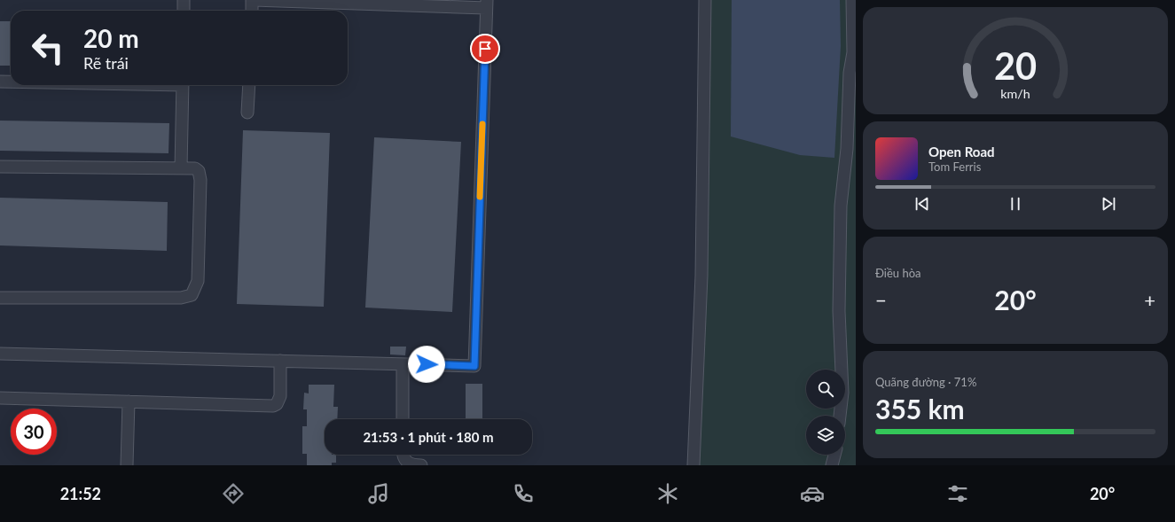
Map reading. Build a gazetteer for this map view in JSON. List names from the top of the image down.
{
  "page": {
    "turn": ["20 m", "Rẽ trái"],
    "song": ["Open Road", "Tom Ferris"],
    "tile": [
      "Điều hòa",
      ["Quãng đường · 71%", "355 km"]
    ],
    "heat": ["−", "20°", "+"],
    "limit": "30",
    "trip": "21:53 · 1 phút · 180 m",
    "tabs": ["21:52", "20°"],
    "gauge": ["20", "km/h"]
  }
}
